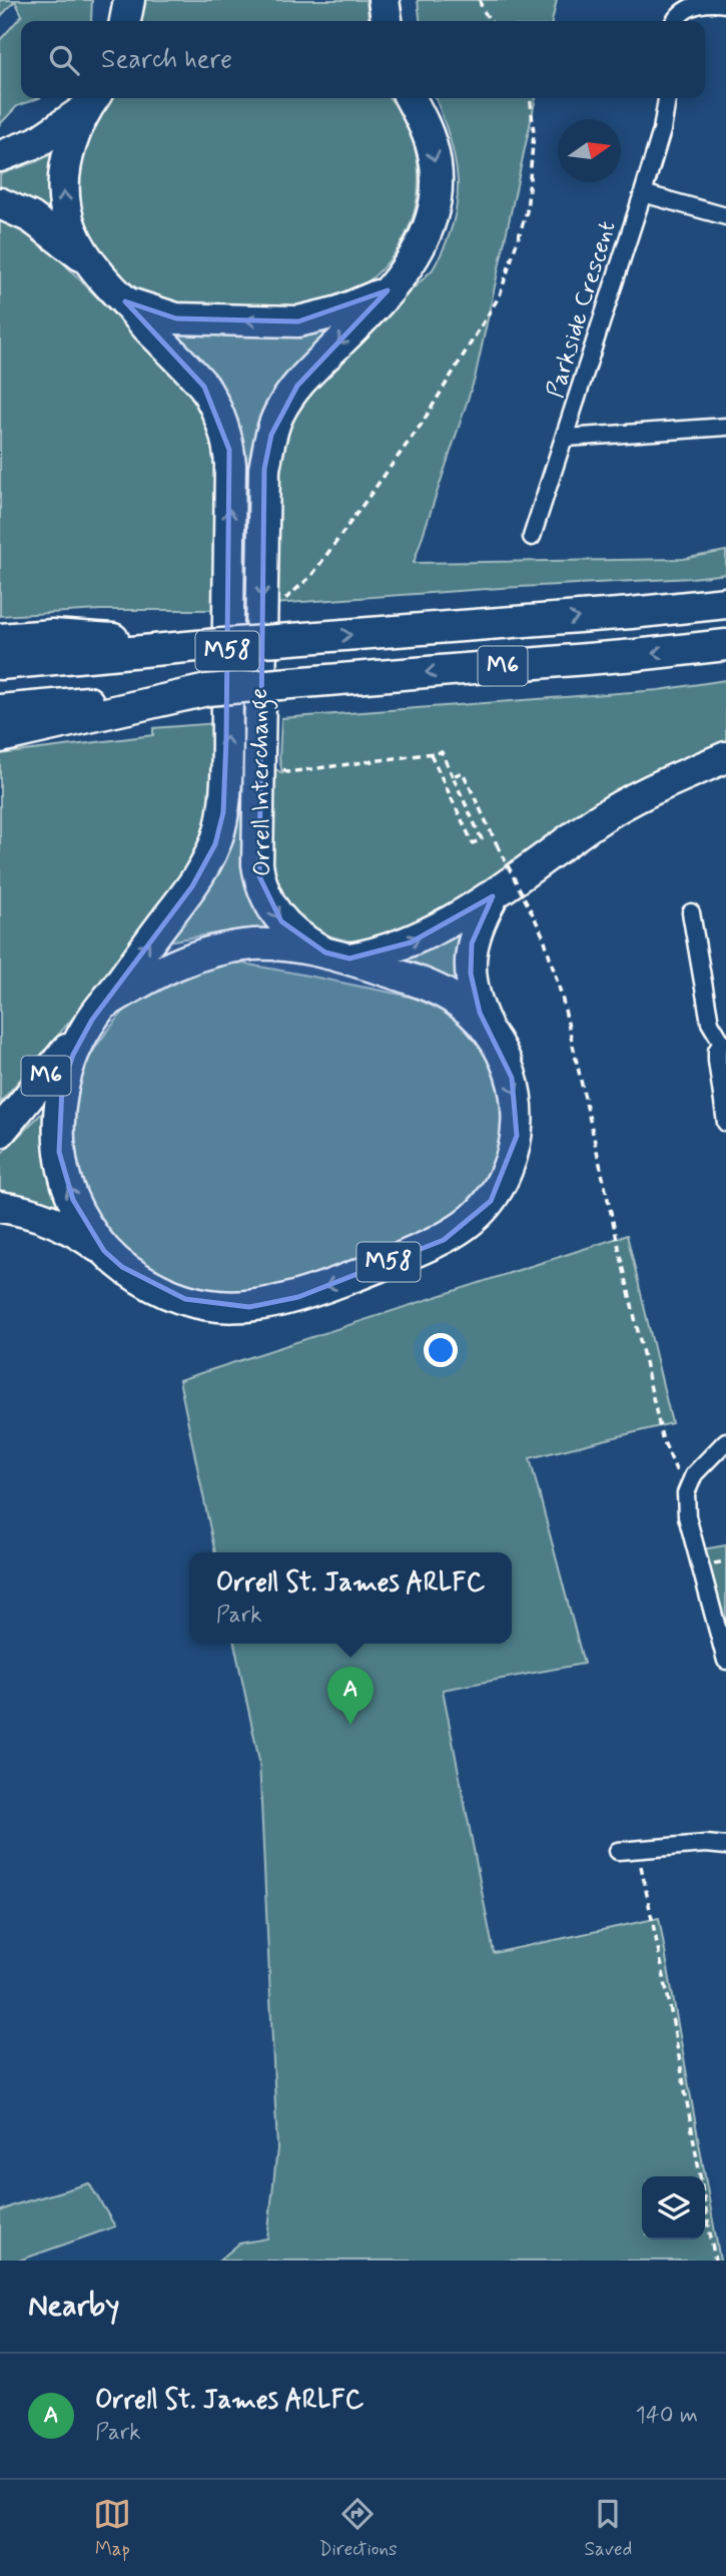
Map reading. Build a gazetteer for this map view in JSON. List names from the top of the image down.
{
  "streets": {
    "highway": ["M58", "M6", "Orrell Interchange"],
    "street": ["Parkside Crescent"]
  },
  "crossings": [
    ["M58", "Orrell Interchange"],
    ["M6", "Orrell Interchange"]
  ],
  "north": "right",
  "page": {
    "search": "Search here",
    "popup": ["Orrell St. James ARLFC", "Park"],
    "pins": "A",
    "heading": "Nearby",
    "list": [
      {
        "mark": "A",
        "name": "Orrell St. James ARLFC",
        "note": "Park",
        "value": "140 m"
      }
    ],
    "nav": ["Map", "Directions", "Saved"]
  }
}
